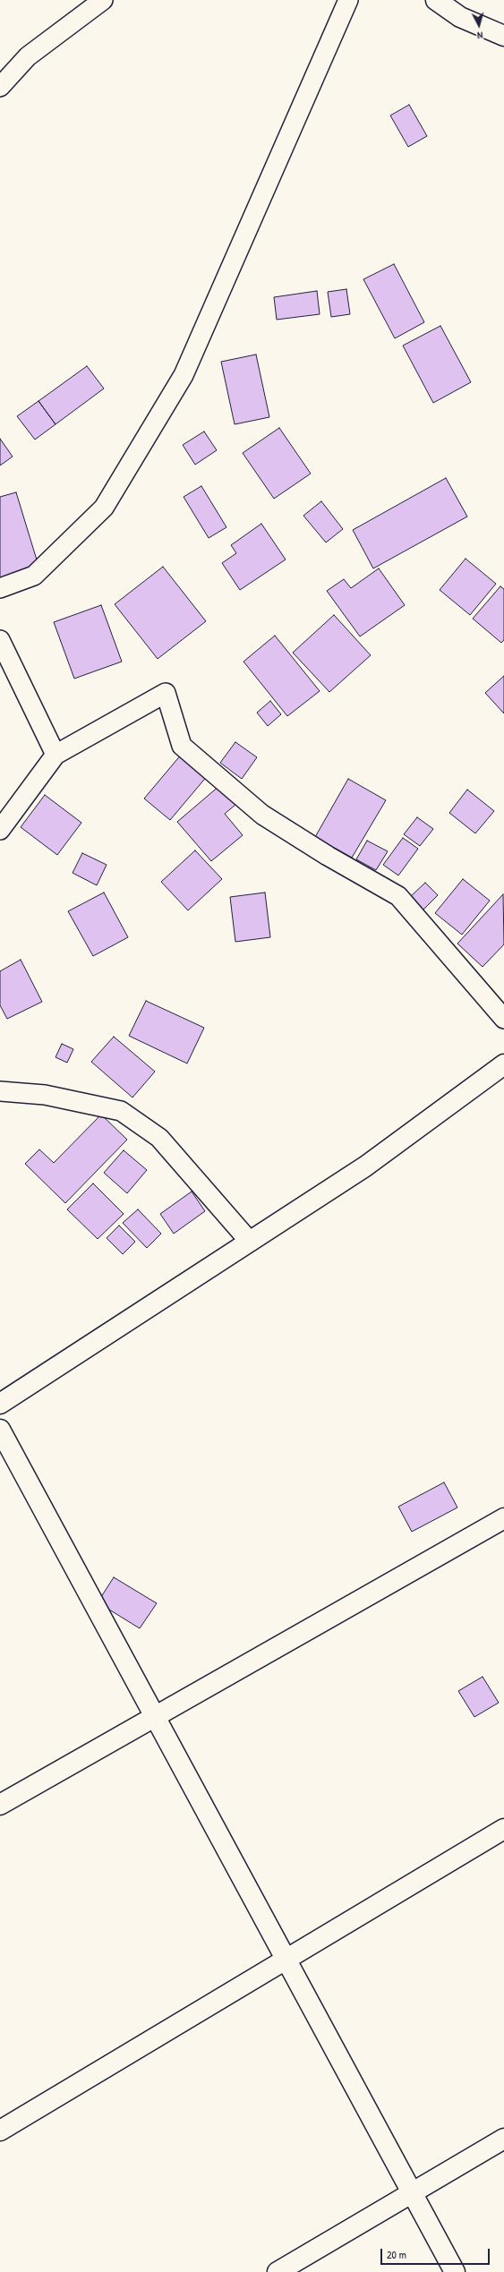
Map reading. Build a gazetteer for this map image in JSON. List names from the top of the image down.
{
  "scale_bar": "20 m",
  "north": "bottom"
}
